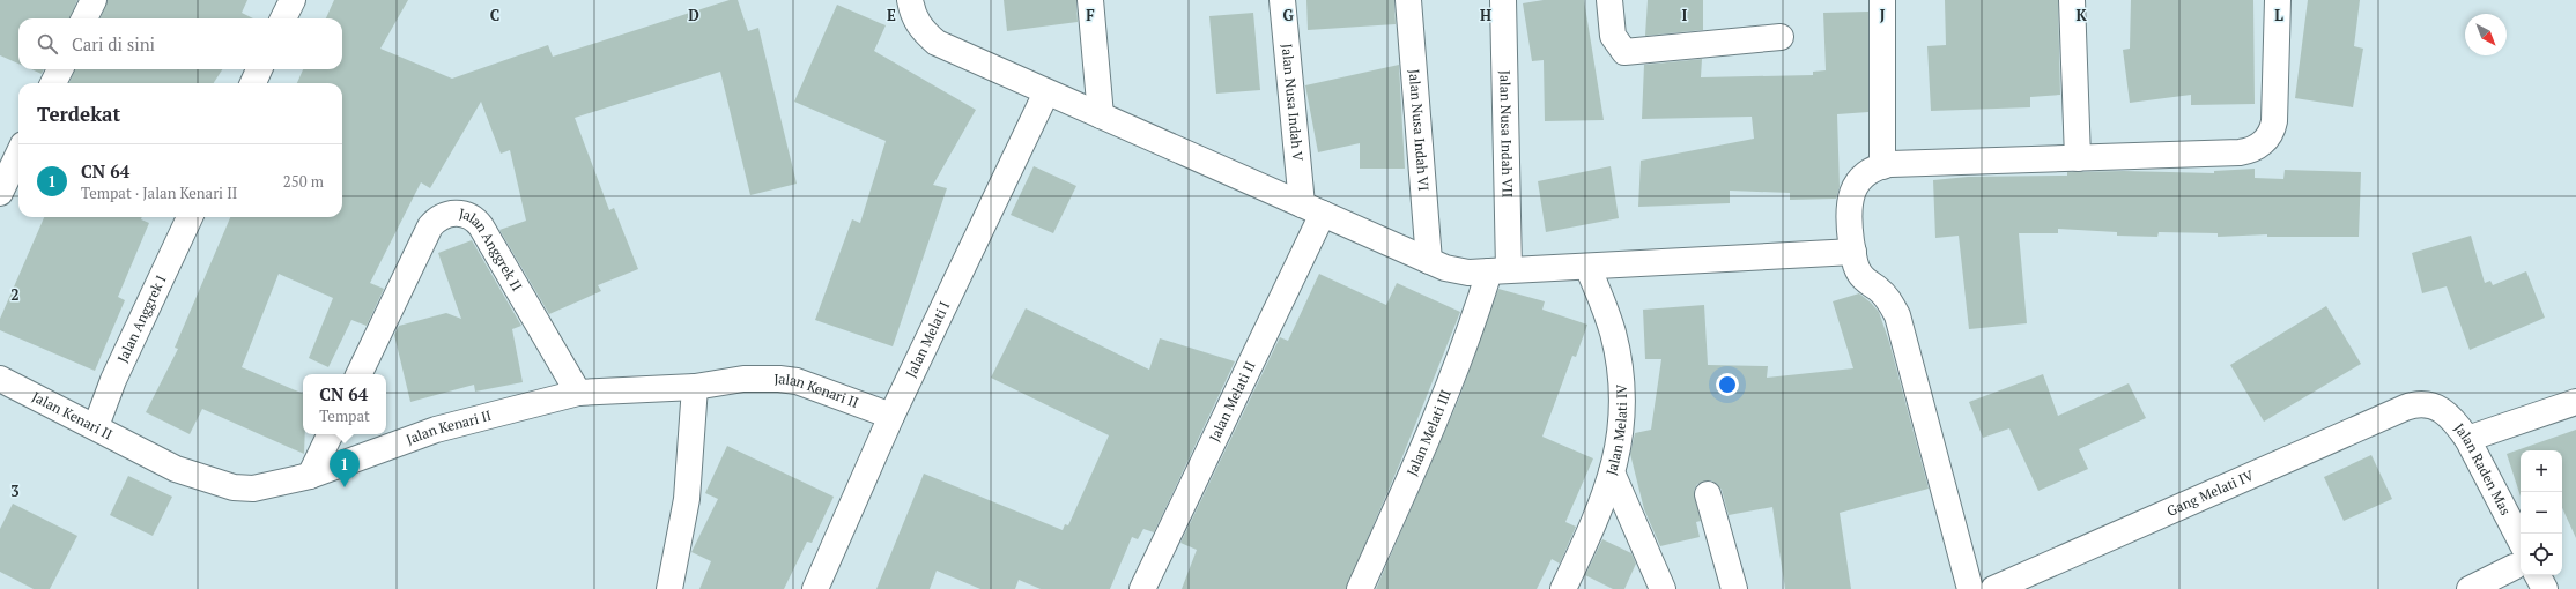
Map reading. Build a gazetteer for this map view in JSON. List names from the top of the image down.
{
  "streets": {
    "street": [
      "Jalan Nusa Indah V",
      "Jalan Nusa Indah VI",
      "Jalan Nusa Indah VII",
      "Jalan Anggrek II",
      "Jalan Anggrek I",
      "Jalan Melati I",
      "Jalan Kenari II",
      "Jalan Melati II",
      "Jalan Melati IV",
      "Jalan Melati III",
      "Jalan Raden Mas",
      "Gang Melati IV"
    ]
  },
  "crossings": [
    ["Jalan Nusa Indah V", "Jalan Melati II"],
    ["Jalan Nusa Indah VII", "Jalan Melati III"],
    ["Jalan Anggrek II", "Jalan Kenari II"],
    ["Jalan Anggrek I", "Jalan Kenari II"],
    ["Jalan Melati I", "Jalan Kenari II"],
    ["Jalan Raden Mas", "Gang Melati IV"]
  ],
  "north": "bottom right",
  "page": {
    "search": "Cari di sini",
    "heading": "Terdekat",
    "list": [
      {
        "mark": "1",
        "name": "CN 64",
        "note": "Tempat · Jalan Kenari II",
        "value": "250 m"
      }
    ],
    "popup": ["CN 64", "Tempat"],
    "pins": "1",
    "map_buttons": ["+", "−"]
  },
  "grid": {
    "columns": [
      "C",
      "D",
      "E",
      "F",
      "G",
      "H",
      "I",
      "J",
      "K",
      "L"
    ],
    "rows": ["2", "3"]
  }
}
